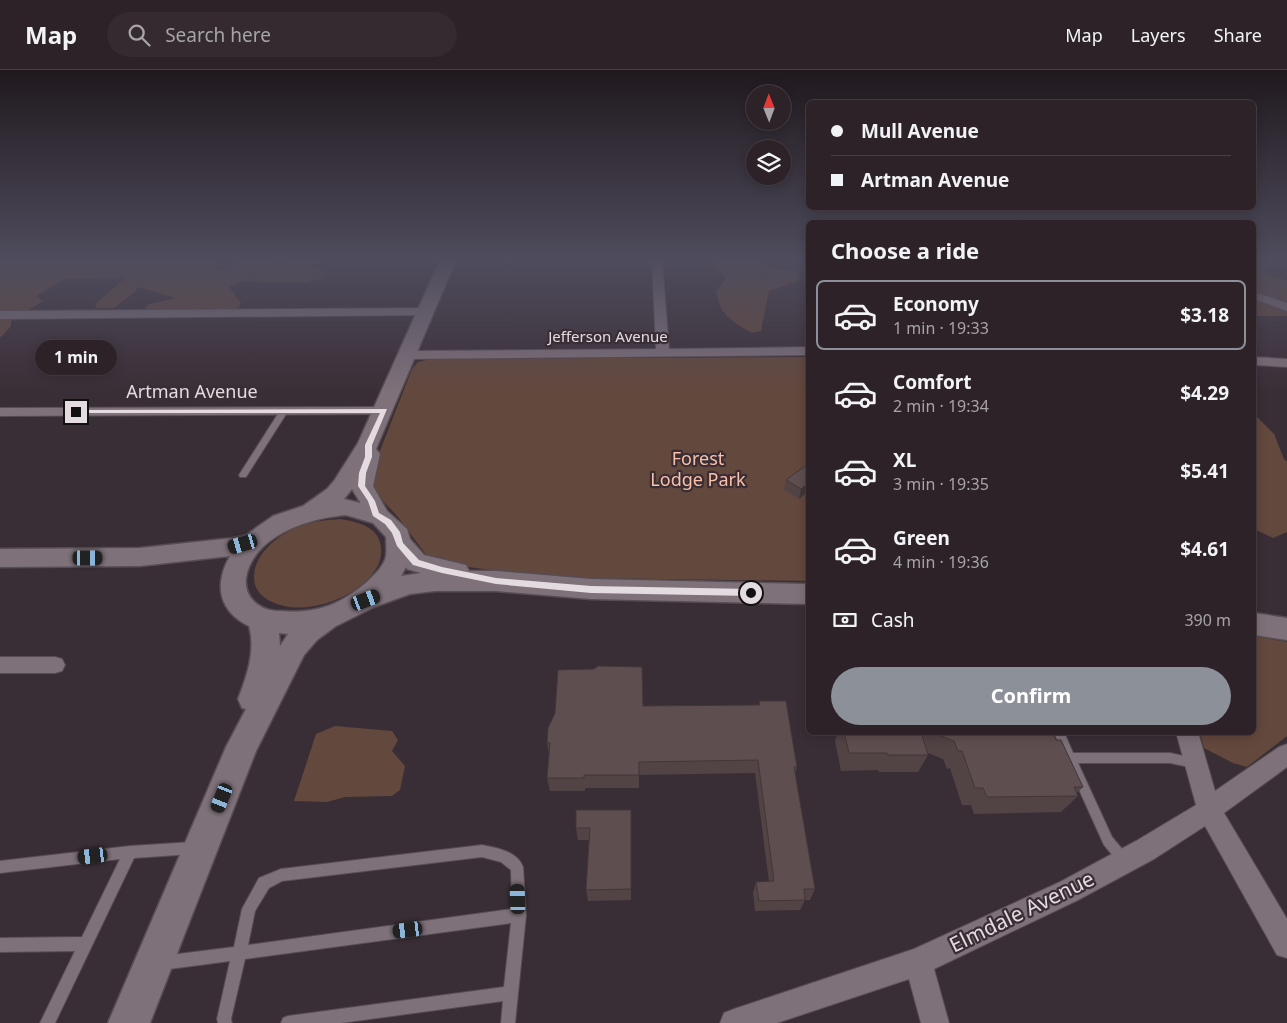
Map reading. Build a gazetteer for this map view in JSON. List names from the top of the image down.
{
  "streets": {
    "street": ["Jefferson Avenue", "Artman Avenue", "Elmdale Avenue"]
  },
  "parks": ["Forest Lodge Park"],
  "north": "top",
  "page": {
    "header": "Map",
    "search": "Search here",
    "nav": ["Map", "Layers", "Share"],
    "banner": ["Mull Avenue", "Artman Avenue"],
    "heading": "Choose a ride",
    "list": [
      {
        "name": "Economy",
        "note": "1 min · 19:33",
        "value": "$3.18"
      },
      {
        "name": "Comfort",
        "note": "2 min · 19:34",
        "value": "$4.29"
      },
      {
        "name": "XL",
        "note": "3 min · 19:35",
        "value": "$5.41"
      },
      {
        "name": "Green",
        "note": "4 min · 19:36",
        "value": "$4.61"
      }
    ],
    "bubble": "1 min",
    "pay": ["Cash", "390 m"],
    "buttons": "Confirm"
  }
}
